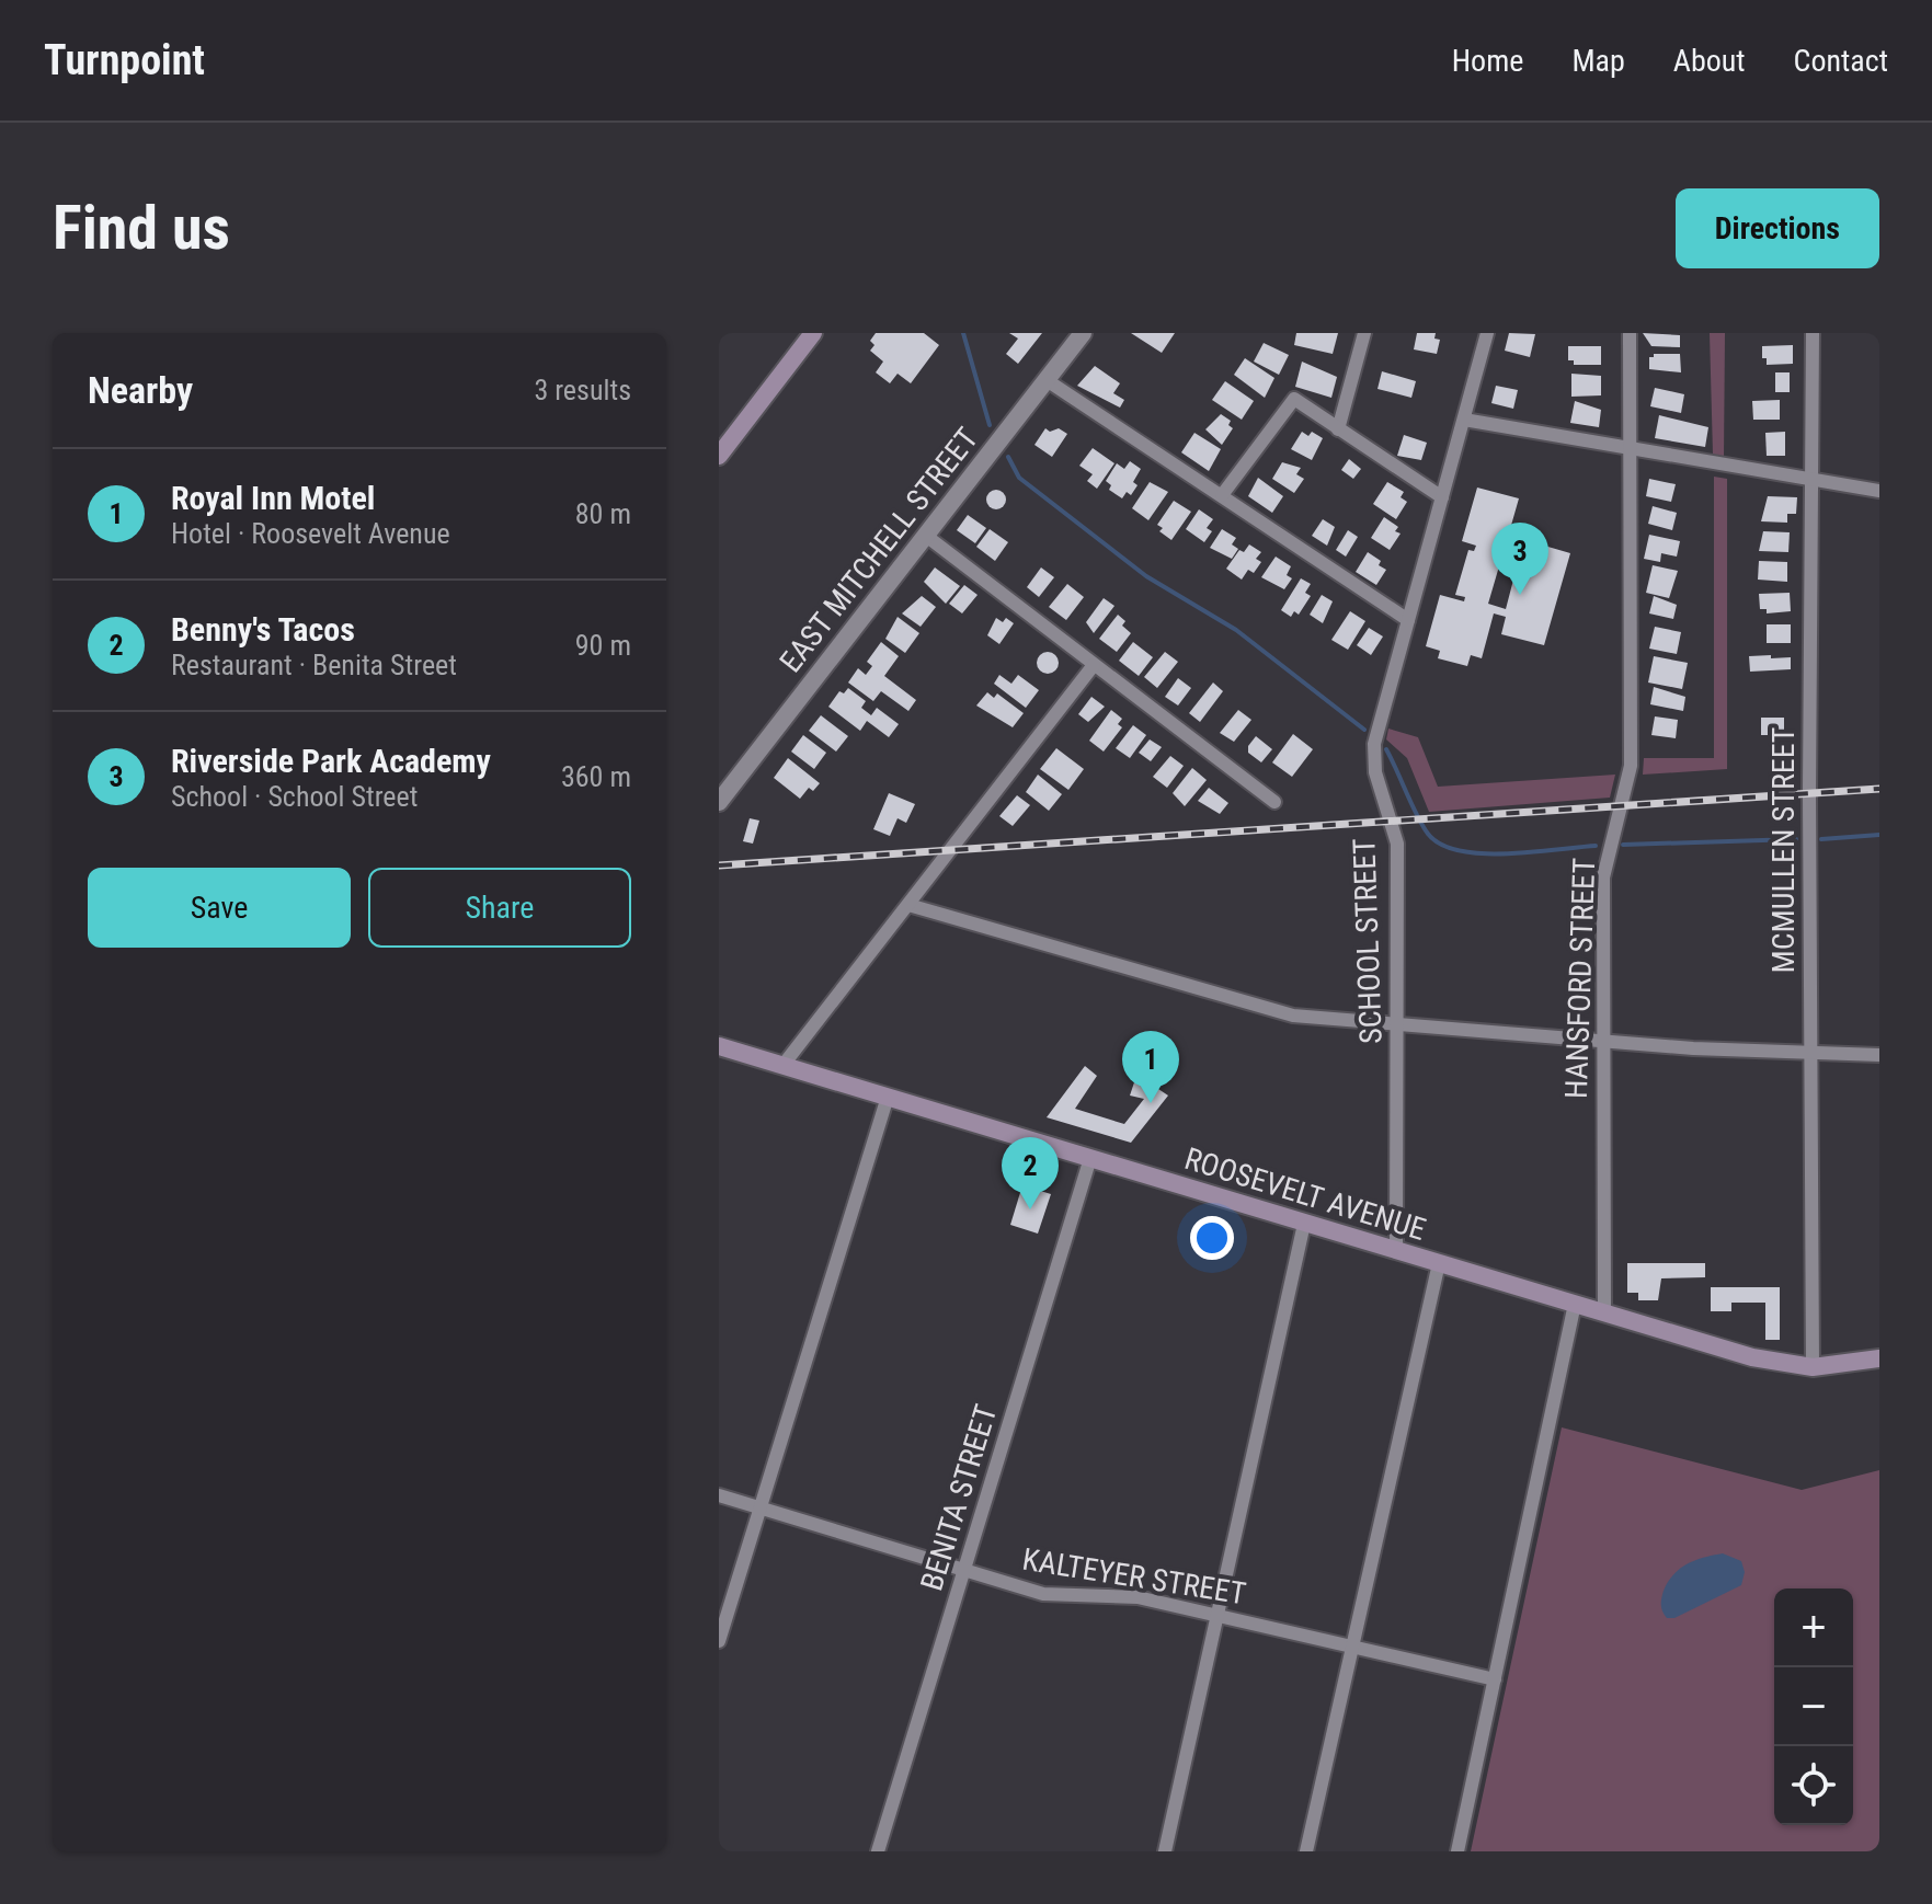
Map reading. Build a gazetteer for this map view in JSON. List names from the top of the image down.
{
  "streets": {
    "main road": ["ROOSEVELT AVENUE"],
    "street": [
      "EAST MITCHELL STREET",
      "MCMULLEN STREET",
      "SCHOOL STREET",
      "HANSFORD STREET",
      "BENITA STREET",
      "KALTEYER STREET"
    ]
  },
  "crossings": [
    ["MCMULLEN STREET", "ROOSEVELT AVENUE"],
    ["SCHOOL STREET", "ROOSEVELT AVENUE"],
    ["HANSFORD STREET", "ROOSEVELT AVENUE"],
    ["ROOSEVELT AVENUE", "BENITA STREET"],
    ["BENITA STREET", "KALTEYER STREET"]
  ],
  "page": {
    "header": "Turnpoint",
    "nav": [
      "Home",
      "Map",
      "About",
      "Contact"
    ],
    "buttons": [
      "Directions",
      ["Save", "Share"]
    ],
    "title": "Find us",
    "heading": ["Nearby", "3 results"],
    "list": [
      {
        "mark": "1",
        "name": "Royal Inn Motel",
        "note": "Hotel · Roosevelt Avenue",
        "value": "80 m"
      },
      {
        "mark": "2",
        "name": "Benny's Tacos",
        "note": "Restaurant · Benita Street",
        "value": "90 m"
      },
      {
        "mark": "3",
        "name": "Riverside Park Academy",
        "note": "School · School Street",
        "value": "360 m"
      }
    ],
    "pins": ["3", "1", "2"],
    "map_buttons": ["+", "−"]
  }
}
